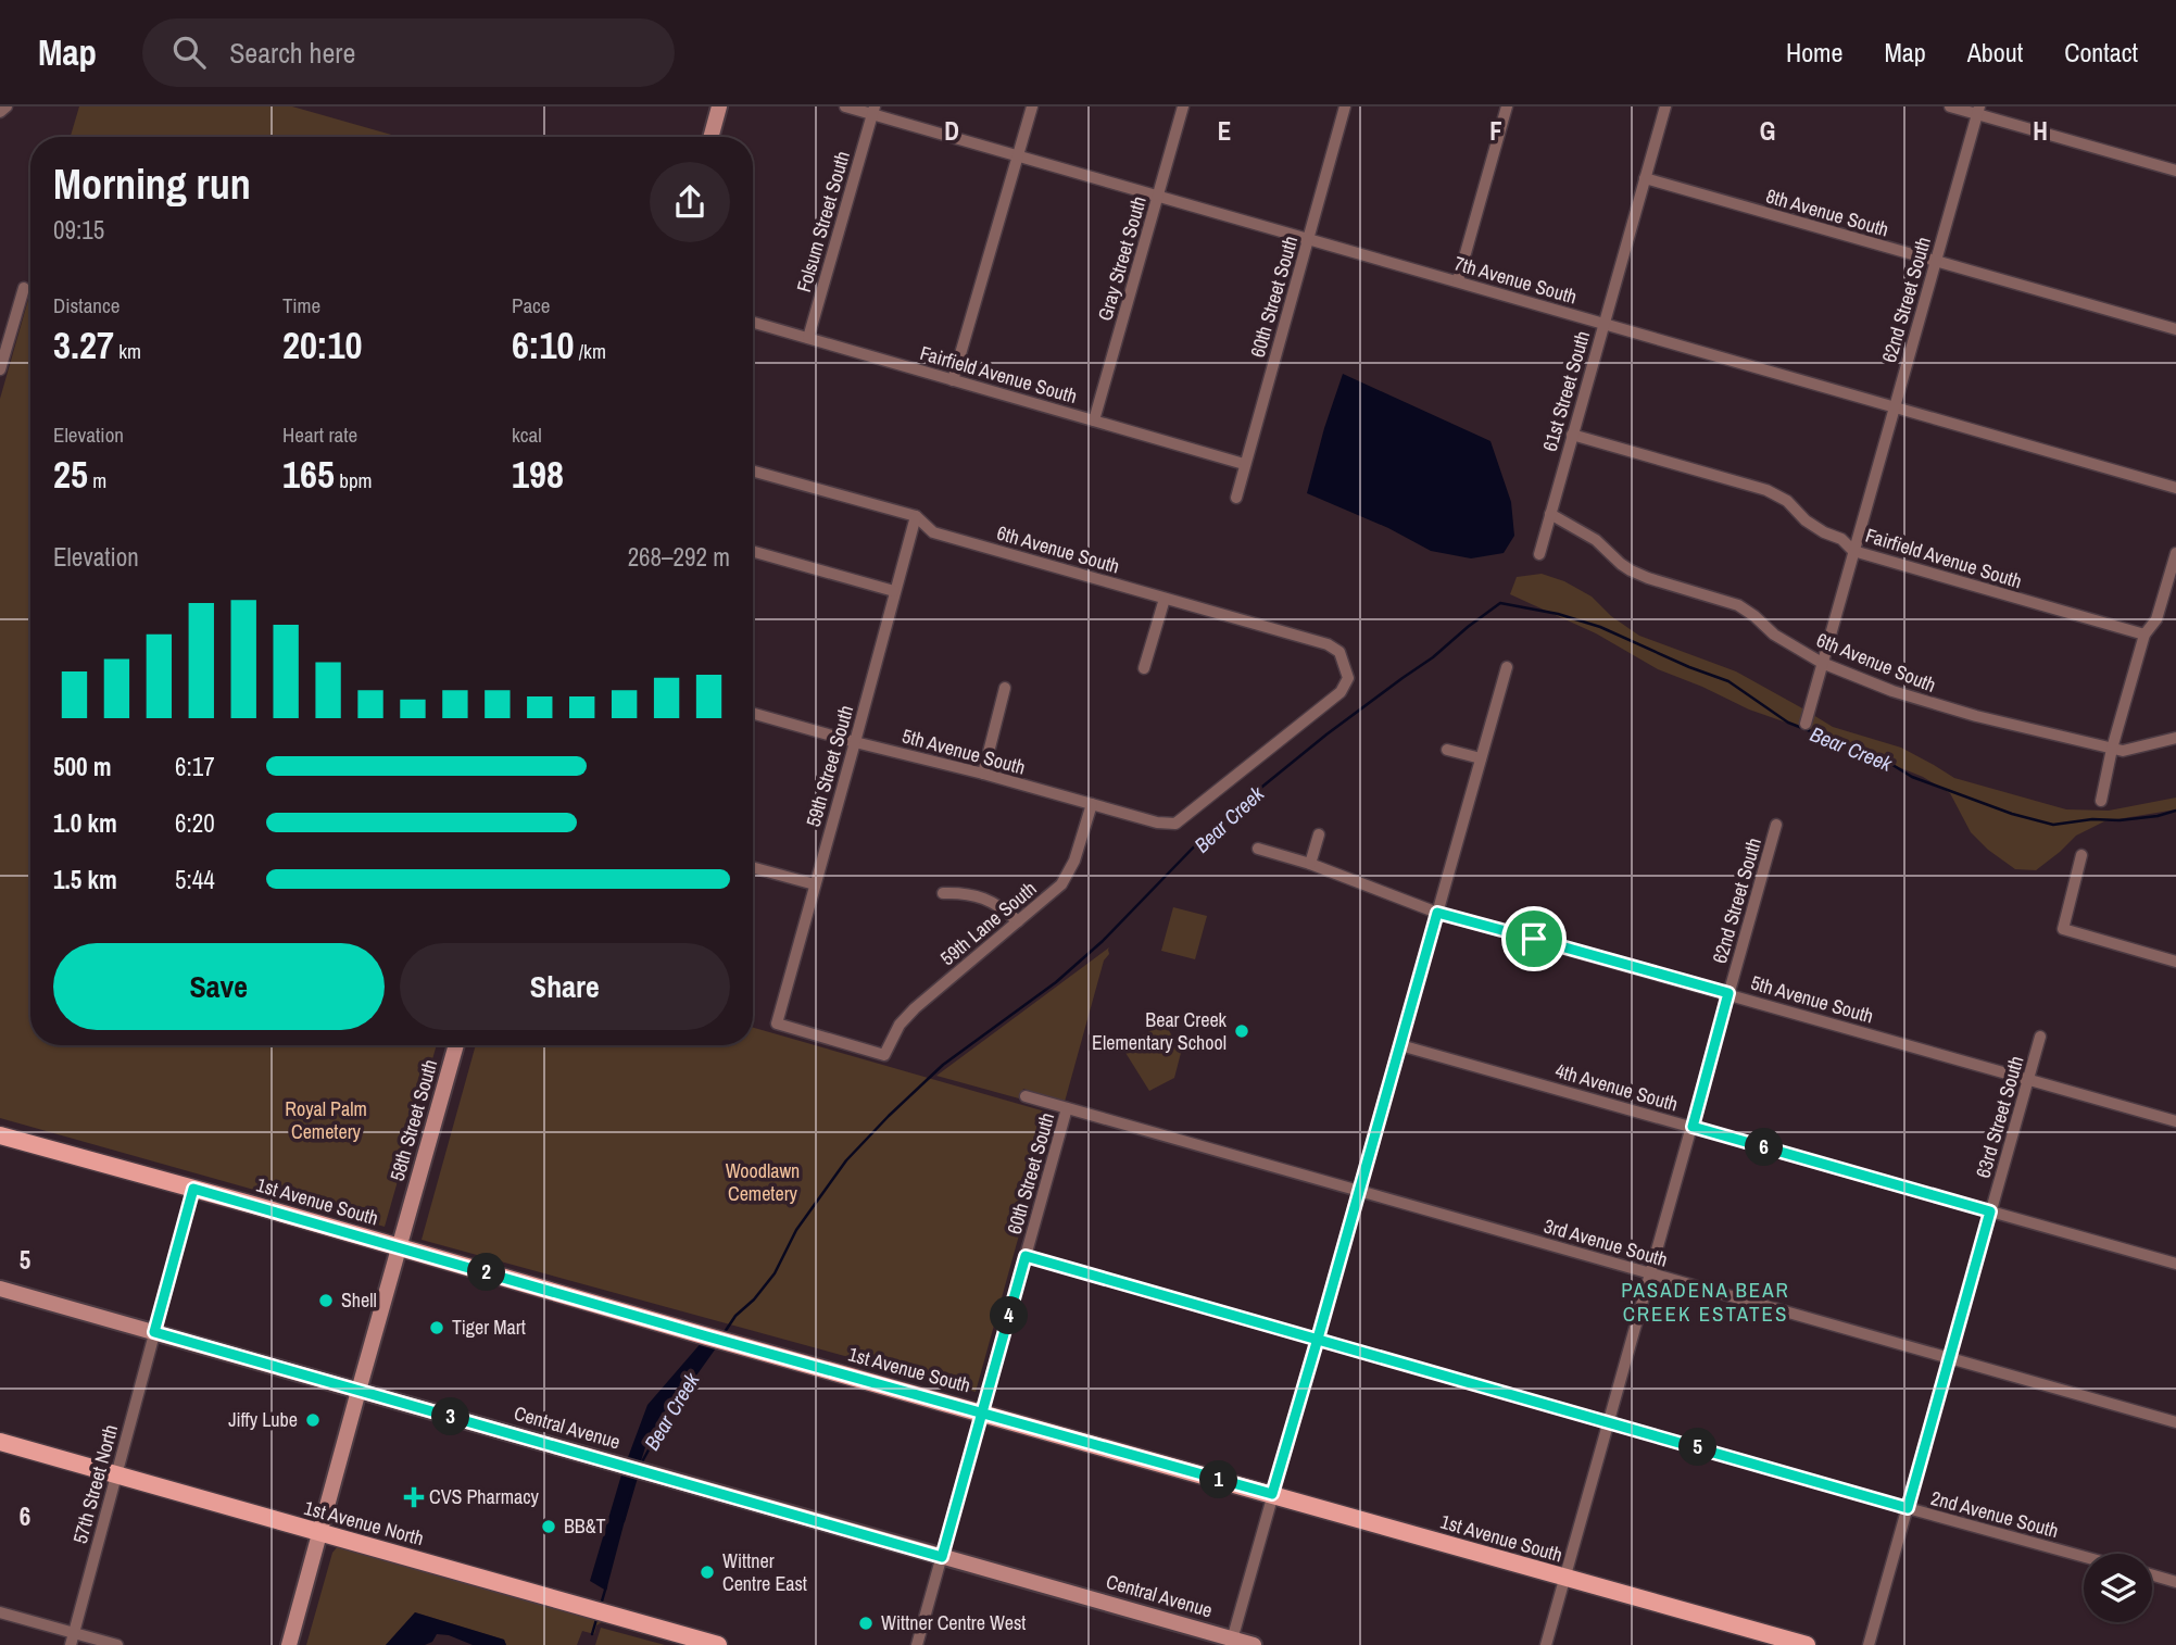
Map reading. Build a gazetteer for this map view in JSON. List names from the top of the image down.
{
  "streets": {
    "main road": [
      "58th Street South",
      "1st Avenue South",
      "Central Avenue",
      "1st Avenue North"
    ],
    "street": [
      "8th Avenue South",
      "Folsum Street South",
      "Gray Street South",
      "7th Avenue South",
      "60th Street South",
      "62nd Street South",
      "Fairfield Avenue South",
      "61st Street South",
      "6th Avenue South",
      "5th Avenue South",
      "59th Street South",
      "59th Lane South",
      "4th Avenue South",
      "63rd Street South",
      "3rd Avenue South",
      "57th Street North",
      "2nd Avenue South"
    ]
  },
  "crossings": [
    ["8th Avenue South", "62nd Street South"],
    ["8th Avenue South", "61st Street South"],
    ["Folsum Street South", "7th Avenue South"],
    ["Folsum Street South", "Fairfield Avenue South"],
    ["Gray Street South", "7th Avenue South"],
    ["Gray Street South", "Fairfield Avenue South"],
    ["7th Avenue South", "60th Street South"],
    ["7th Avenue South", "62nd Street South"],
    ["7th Avenue South", "61st Street South"],
    ["60th Street South", "Fairfield Avenue South"],
    ["60th Street South", "1st Avenue South"],
    ["60th Street South", "3rd Avenue South"],
    ["60th Street South", "Central Avenue"],
    ["60th Street South", "2nd Avenue South"],
    ["62nd Street South", "Fairfield Avenue South"],
    ["62nd Street South", "6th Avenue South"],
    ["62nd Street South", "5th Avenue South"],
    ["62nd Street South", "4th Avenue South"],
    ["62nd Street South", "1st Avenue South"],
    ["62nd Street South", "3rd Avenue South"],
    ["62nd Street South", "2nd Avenue South"],
    ["Fairfield Avenue South", "61st Street South"],
    ["61st Street South", "6th Avenue South"],
    ["6th Avenue South", "5th Avenue South"],
    ["6th Avenue South", "59th Street South"],
    ["5th Avenue South", "59th Street South"],
    ["5th Avenue South", "59th Lane South"],
    ["5th Avenue South", "63rd Street South"],
    ["59th Street South", "59th Lane South"],
    ["4th Avenue South", "63rd Street South"],
    ["63rd Street South", "3rd Avenue South"],
    ["63rd Street South", "2nd Avenue South"],
    ["58th Street South", "1st Avenue South"],
    ["58th Street South", "Central Avenue"],
    ["58th Street South", "1st Avenue North"],
    ["1st Avenue South", "57th Street North"],
    ["Central Avenue", "57th Street North"],
    ["57th Street North", "1st Avenue North"]
  ],
  "districts": ["PASADENA BEAR CREEK ESTATES"],
  "water": ["Bear Creek"],
  "parks": ["Royal Palm Cemetery", "Woodlawn Cemetery"],
  "places": {
    "other": [
      "Bear Creek Elementary School",
      "Shell",
      "Tiger Mart",
      "Jiffy Lube",
      "BB&T",
      "Wittner Centre East",
      "Wittner Centre West"
    ],
    "health": ["CVS Pharmacy"]
  },
  "page": {
    "header": "Map",
    "search": "Search here",
    "nav": [
      "Home",
      "Map",
      "About",
      "Contact"
    ],
    "heading": ["Morning run", "09:15"],
    "stats": [
      ["Distance", "3.27 km"],
      ["Time", "20:10"],
      ["Pace", "6:10 /km"],
      ["Elevation", "25 m"],
      ["Heart rate", "165 bpm"],
      ["kcal", "198"]
    ],
    "chart": ["Elevation", "268–292 m"],
    "list": [
      {
        "name": "500 m",
        "note": "6:17"
      },
      {
        "name": "1.0 km",
        "note": "6:20"
      },
      {
        "name": "1.5 km",
        "note": "5:44"
      }
    ],
    "buttons": ["Save", "Share"],
    "pins": [
      "6",
      "2",
      "4",
      "3",
      "5",
      "1"
    ]
  },
  "grid": {
    "columns": [
      "D",
      "E",
      "F",
      "G",
      "H"
    ],
    "rows": ["5", "6"]
  }
}
